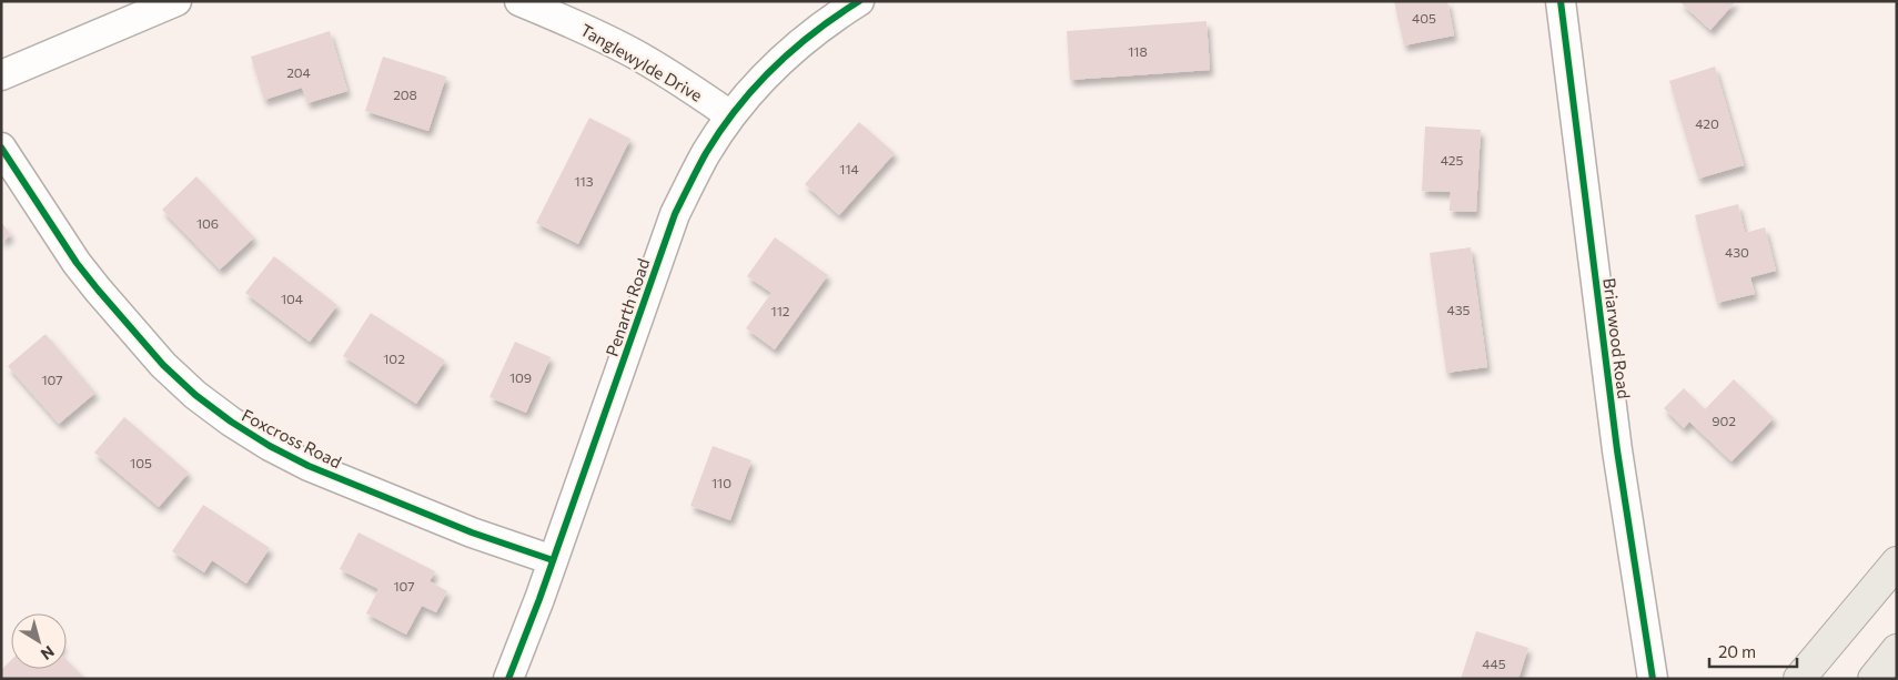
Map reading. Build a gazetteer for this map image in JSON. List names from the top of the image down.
{
  "streets": {
    "street": [
      "Tanglewylde Drive",
      "Penarth Road",
      "Briarwood Road",
      "Foxcross Road"
    ]
  },
  "crossings": [
    ["Tanglewylde Drive", "Penarth Road"],
    ["Penarth Road", "Foxcross Road"]
  ],
  "house_numbers": [
    "405",
    "118",
    "204",
    "208",
    "420",
    "425",
    "114",
    "113",
    "106",
    "430",
    "104",
    "435",
    "112",
    "102",
    "109",
    "107",
    "902",
    "105",
    "110",
    "107",
    "445"
  ],
  "scale_bar": "20 m",
  "north": "bottom right"
}
